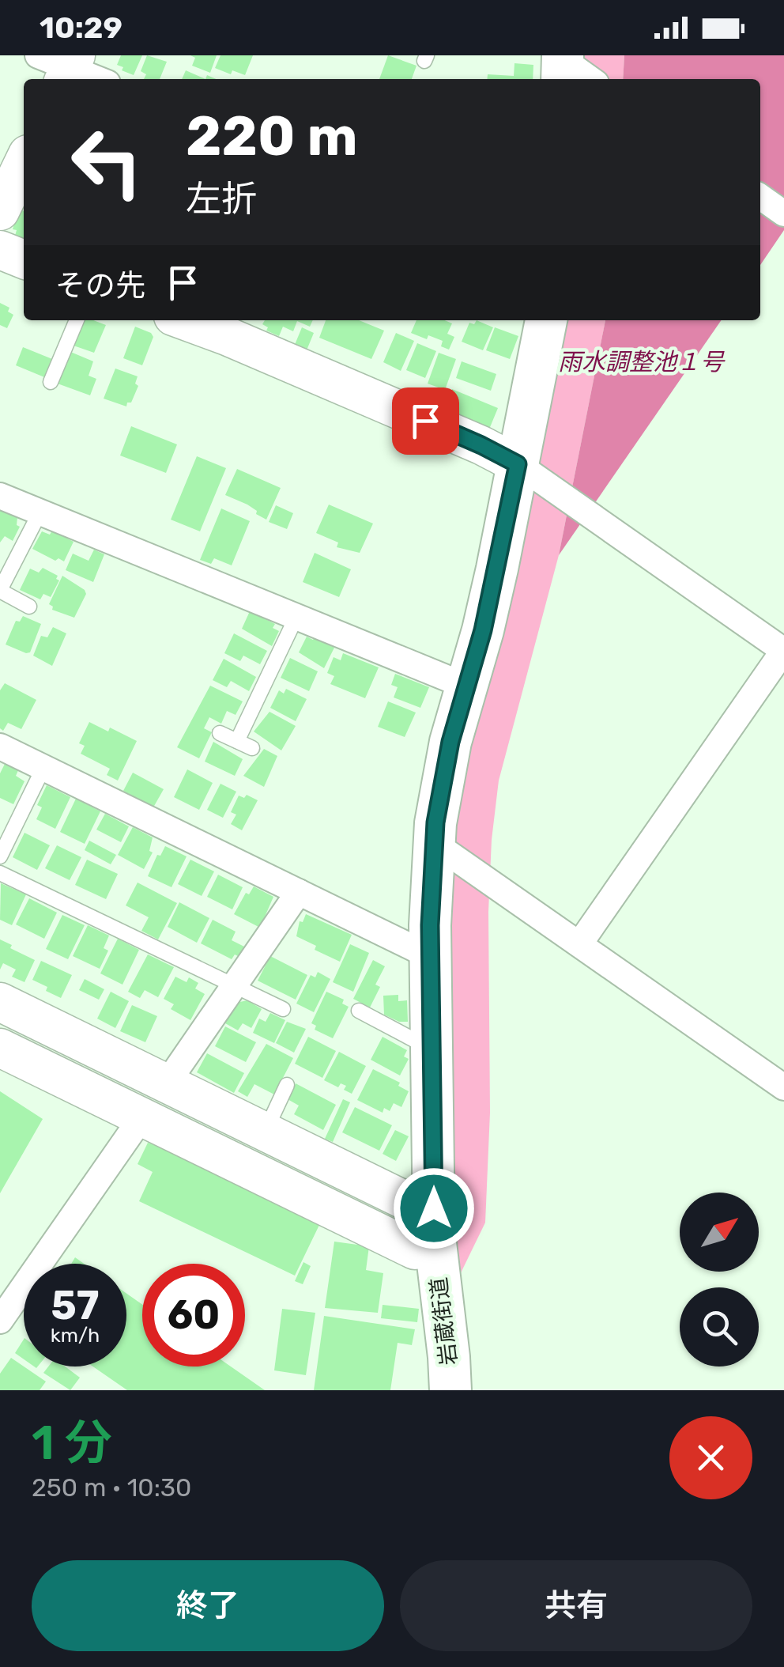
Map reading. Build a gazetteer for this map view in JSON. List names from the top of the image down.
{
  "streets": {
    "main road": ["岩蔵街道"]
  },
  "water": ["雨水調整池１号"],
  "north": "top right",
  "page": {
    "status": "10:29",
    "turn": ["220 m", "左折"],
    "then": "その先",
    "speed": "57 km/h",
    "limit": "60",
    "heading": ["1 分", "250 m · 10:30"],
    "buttons": ["終了", "共有"]
  }
}
